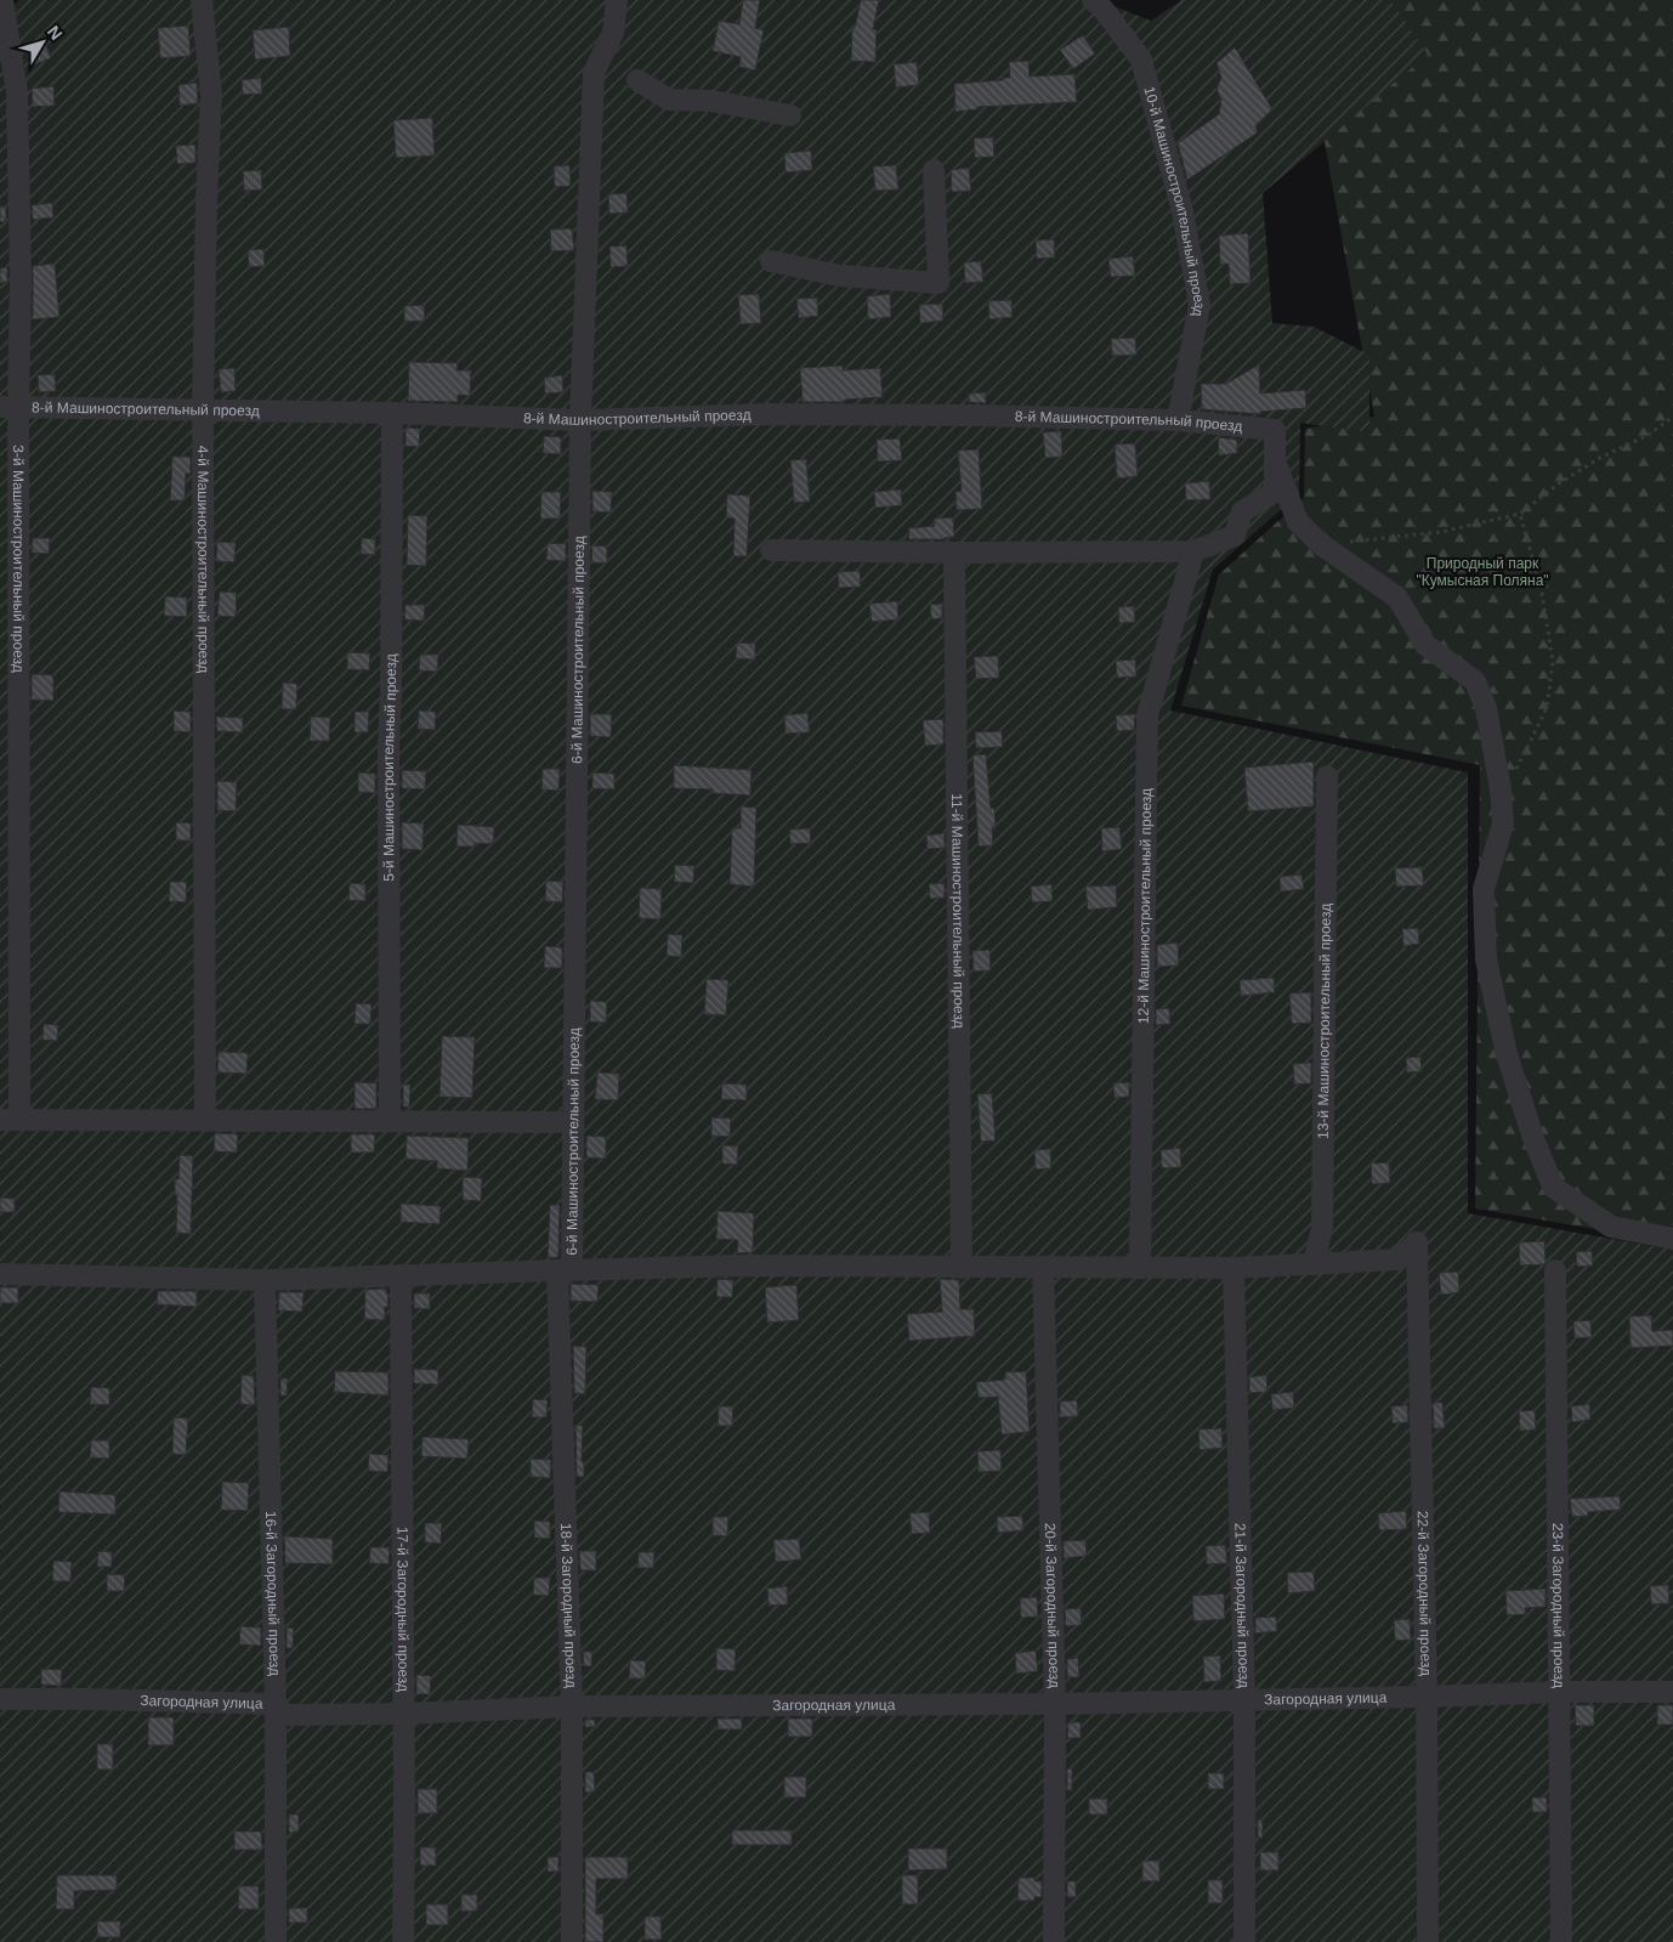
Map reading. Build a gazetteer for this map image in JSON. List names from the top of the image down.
{
  "streets": {
    "street": [
      "10-й Машиностроительный проезд",
      "8-й Машиностроительный проезд",
      "3-й Машиностроительный проезд",
      "4-й Машиностроительный проезд",
      "6-й Машиностроительный проезд",
      "5-й Машиностроительный проезд",
      "12-й Машиностроительный проезд",
      "11-й Машиностроительный проезд",
      "13-й Машиностроительный проезд",
      "22-й Загородный проезд",
      "16-й Загородный проезд",
      "20-й Загородный проезд",
      "18-й Загородный проезд",
      "21-й Загородный проезд",
      "23-й Загородный проезд",
      "17-й Загородный проезд",
      "Загородная улица"
    ]
  },
  "crossings": [
    ["10-й Машиностроительный проезд", "8-й Машиностроительный проезд"],
    ["8-й Машиностроительный проезд", "3-й Машиностроительный проезд"],
    ["8-й Машиностроительный проезд", "4-й Машиностроительный проезд"],
    ["8-й Машиностроительный проезд", "6-й Машиностроительный проезд"],
    ["8-й Машиностроительный проезд", "5-й Машиностроительный проезд"],
    ["6-й Машиностроительный проезд", "18-й Загородный проезд"],
    ["13-й Машиностроительный проезд", "22-й Загородный проезд"],
    ["22-й Загородный проезд", "Загородная улица"],
    ["16-й Загородный проезд", "Загородная улица"],
    ["20-й Загородный проезд", "Загородная улица"],
    ["18-й Загородный проезд", "Загородная улица"],
    ["21-й Загородный проезд", "Загородная улица"],
    ["23-й Загородный проезд", "Загородная улица"],
    ["17-й Загородный проезд", "Загородная улица"]
  ],
  "parks": ["Природный парк \"Кумысная Поляна\""],
  "north": "top right"
}
